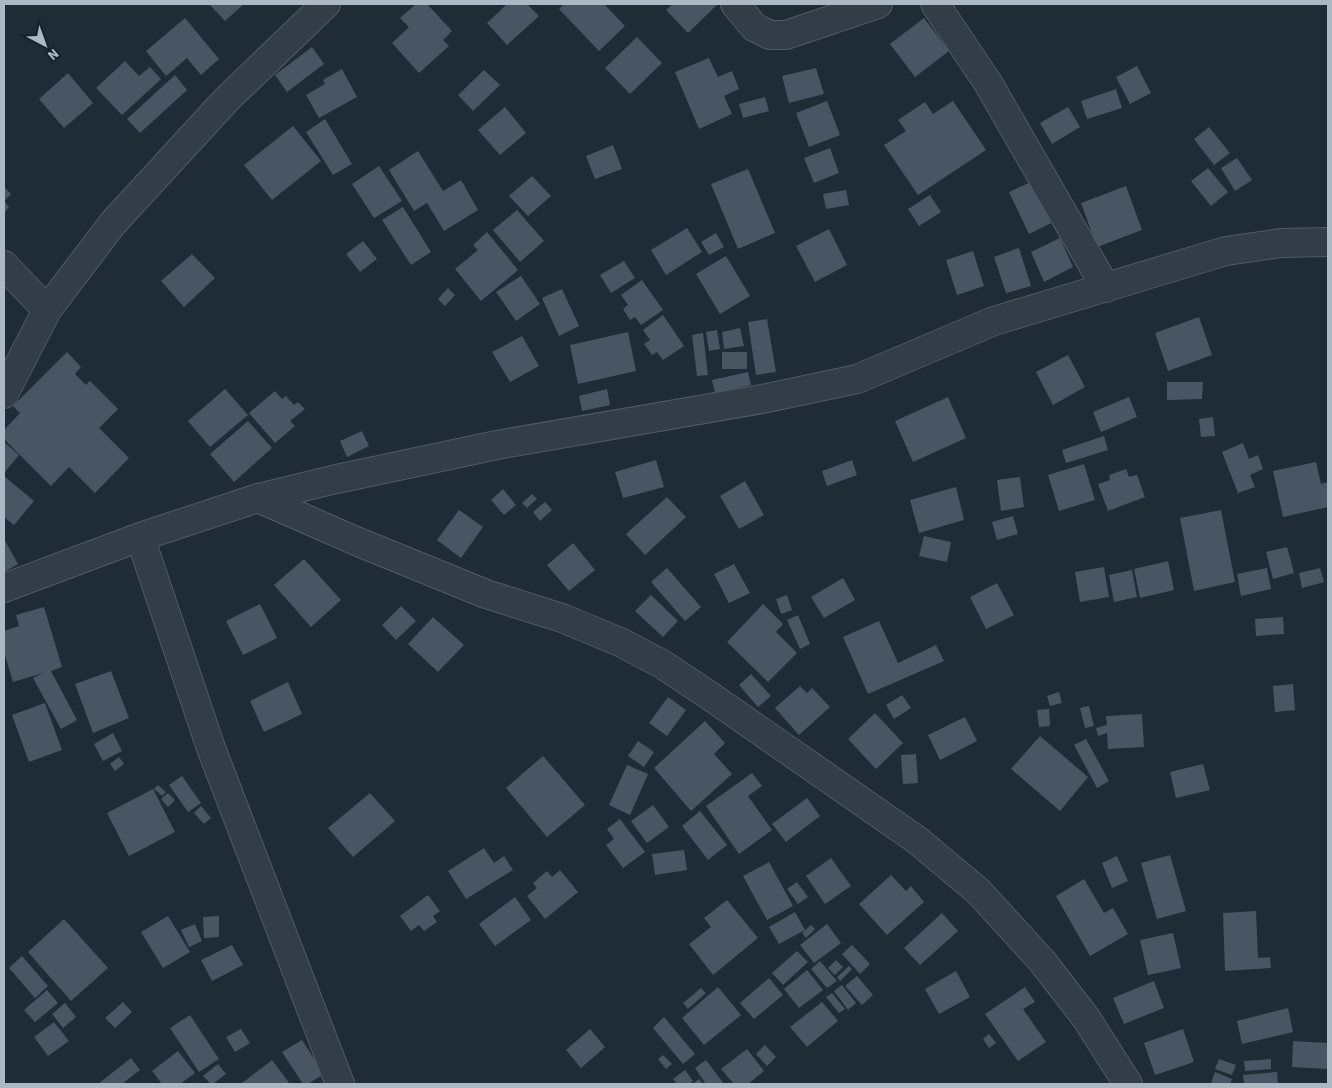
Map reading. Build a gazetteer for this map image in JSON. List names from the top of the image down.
{
  "north": "bottom right"
}
